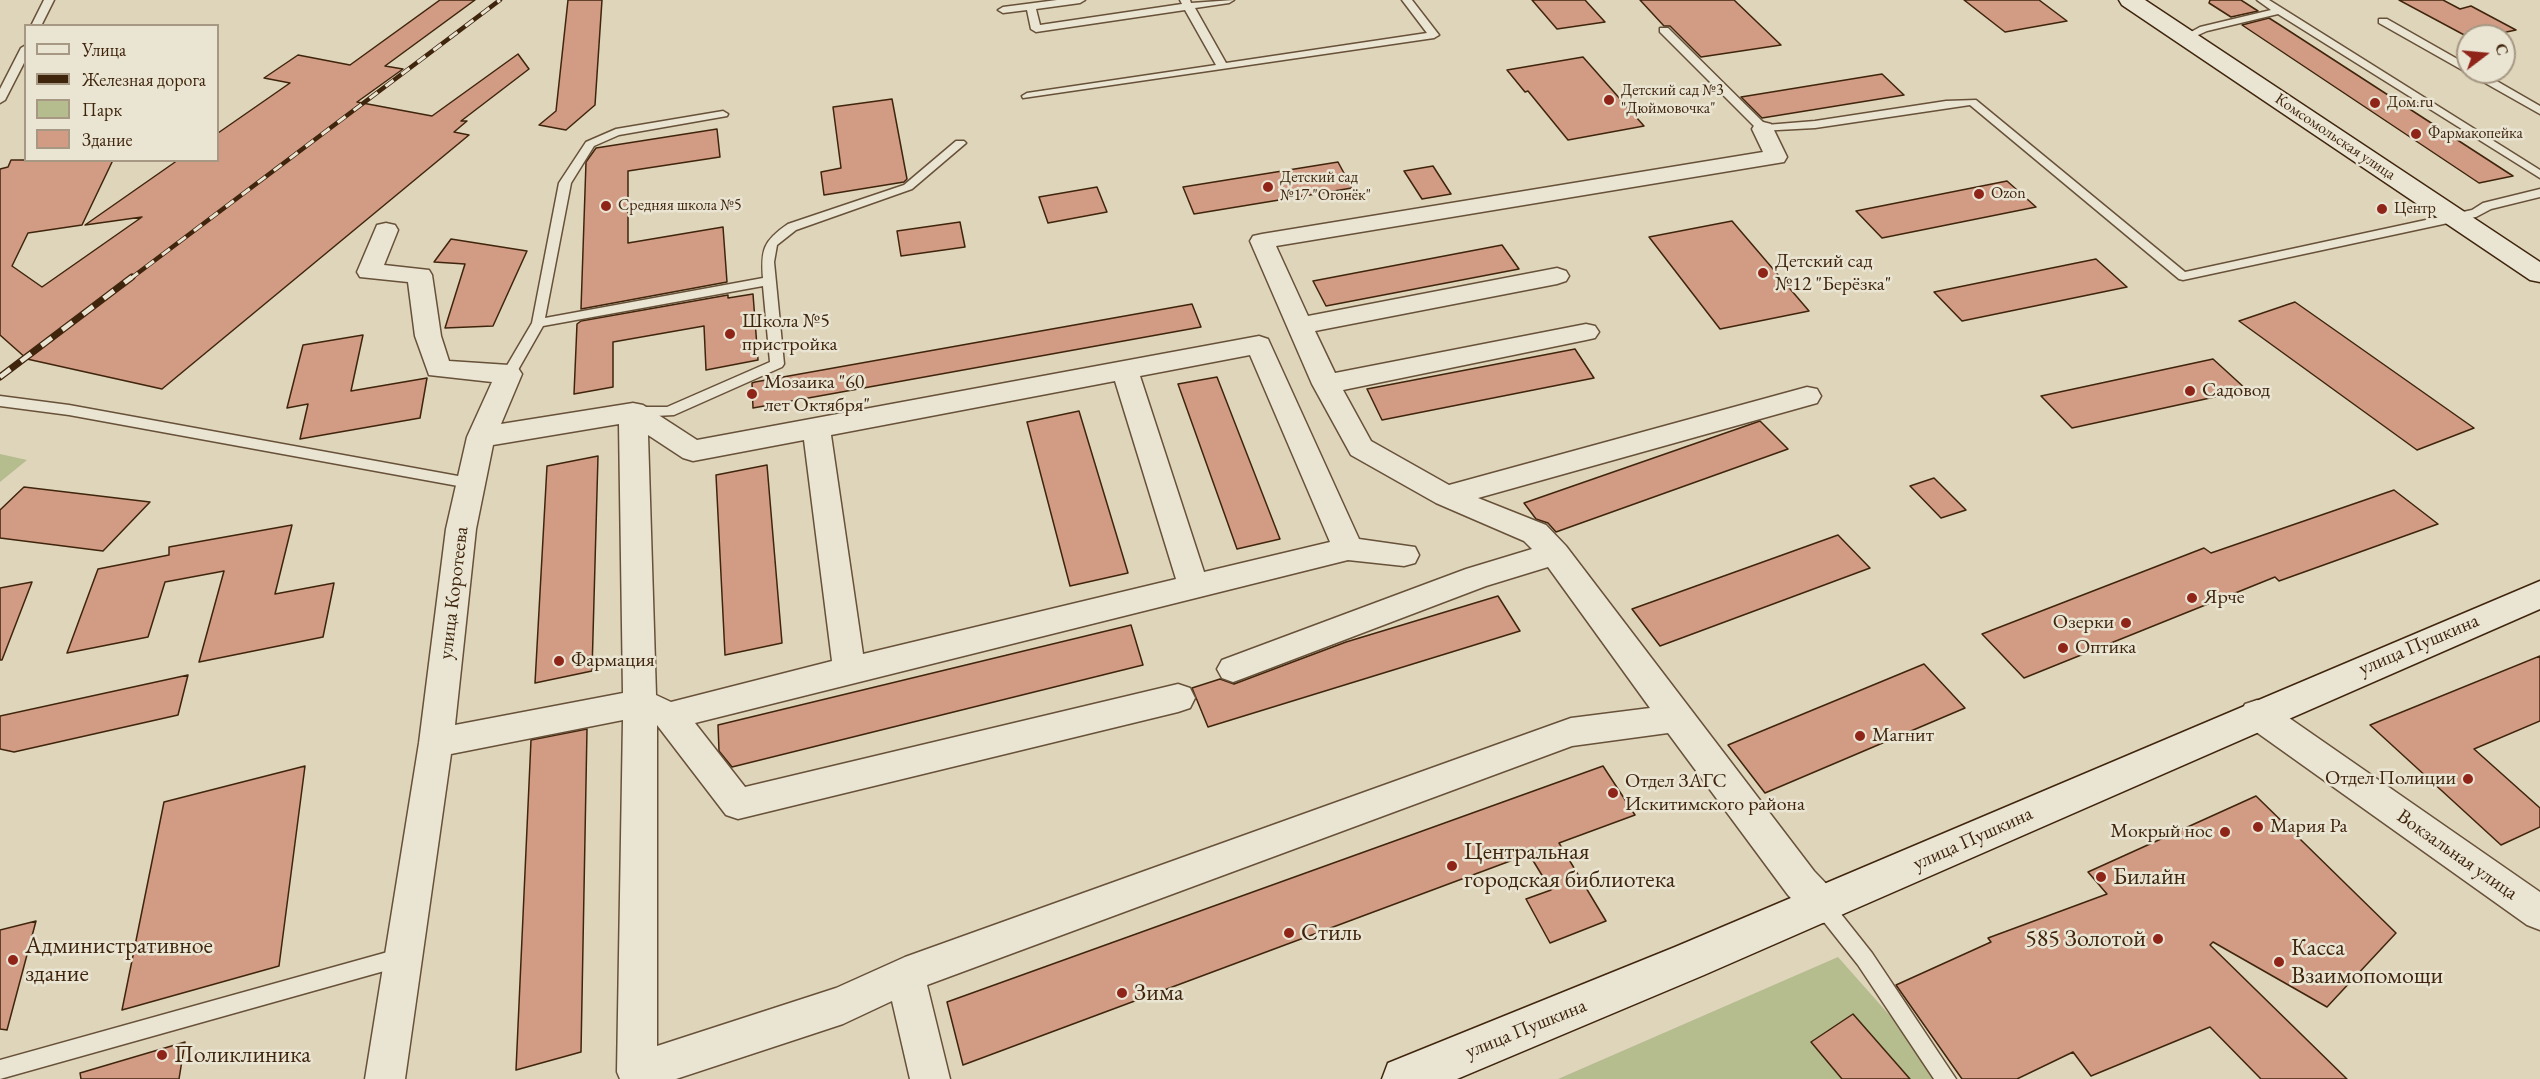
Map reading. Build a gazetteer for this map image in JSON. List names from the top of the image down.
{
  "streets": {
    "street": [
      "Комсомольская улица",
      "улица Коротеева",
      "улица Пушкина",
      "Вокзальная улица"
    ]
  },
  "crossings": [
    ["улица Пушкина", "Вокзальная улица"]
  ],
  "places": [
    "Детский сад №3 \"Дюймовочка\"",
    "Дом.ru",
    "Фармакопейка",
    "Детский сад №17 \"Огонёк\"",
    "Ozon",
    "Средняя школа №5",
    "Центр",
    "Детский сад №12 \"Берёзка\"",
    "Школа №5 пристройка",
    "Садовод",
    "Мозаика \"60 лет Октября\"",
    "Ярче",
    "Озерки",
    "Оптика",
    "Фармация",
    "Магнит",
    "Отдел Полиции",
    "Отдел ЗАГС Искитимского района",
    "Мария Ра",
    "Мокрый нос",
    "Центральная городская библиотека",
    "Билайн",
    "Стиль",
    "585 Золотой",
    "Административное здание",
    "Касса Взаимопомощи",
    "Зима",
    "Поликлиника"
  ],
  "legend": [
    "Улица",
    "Железная дорога",
    "Парк",
    "Здание"
  ],
  "north": "right"
}
